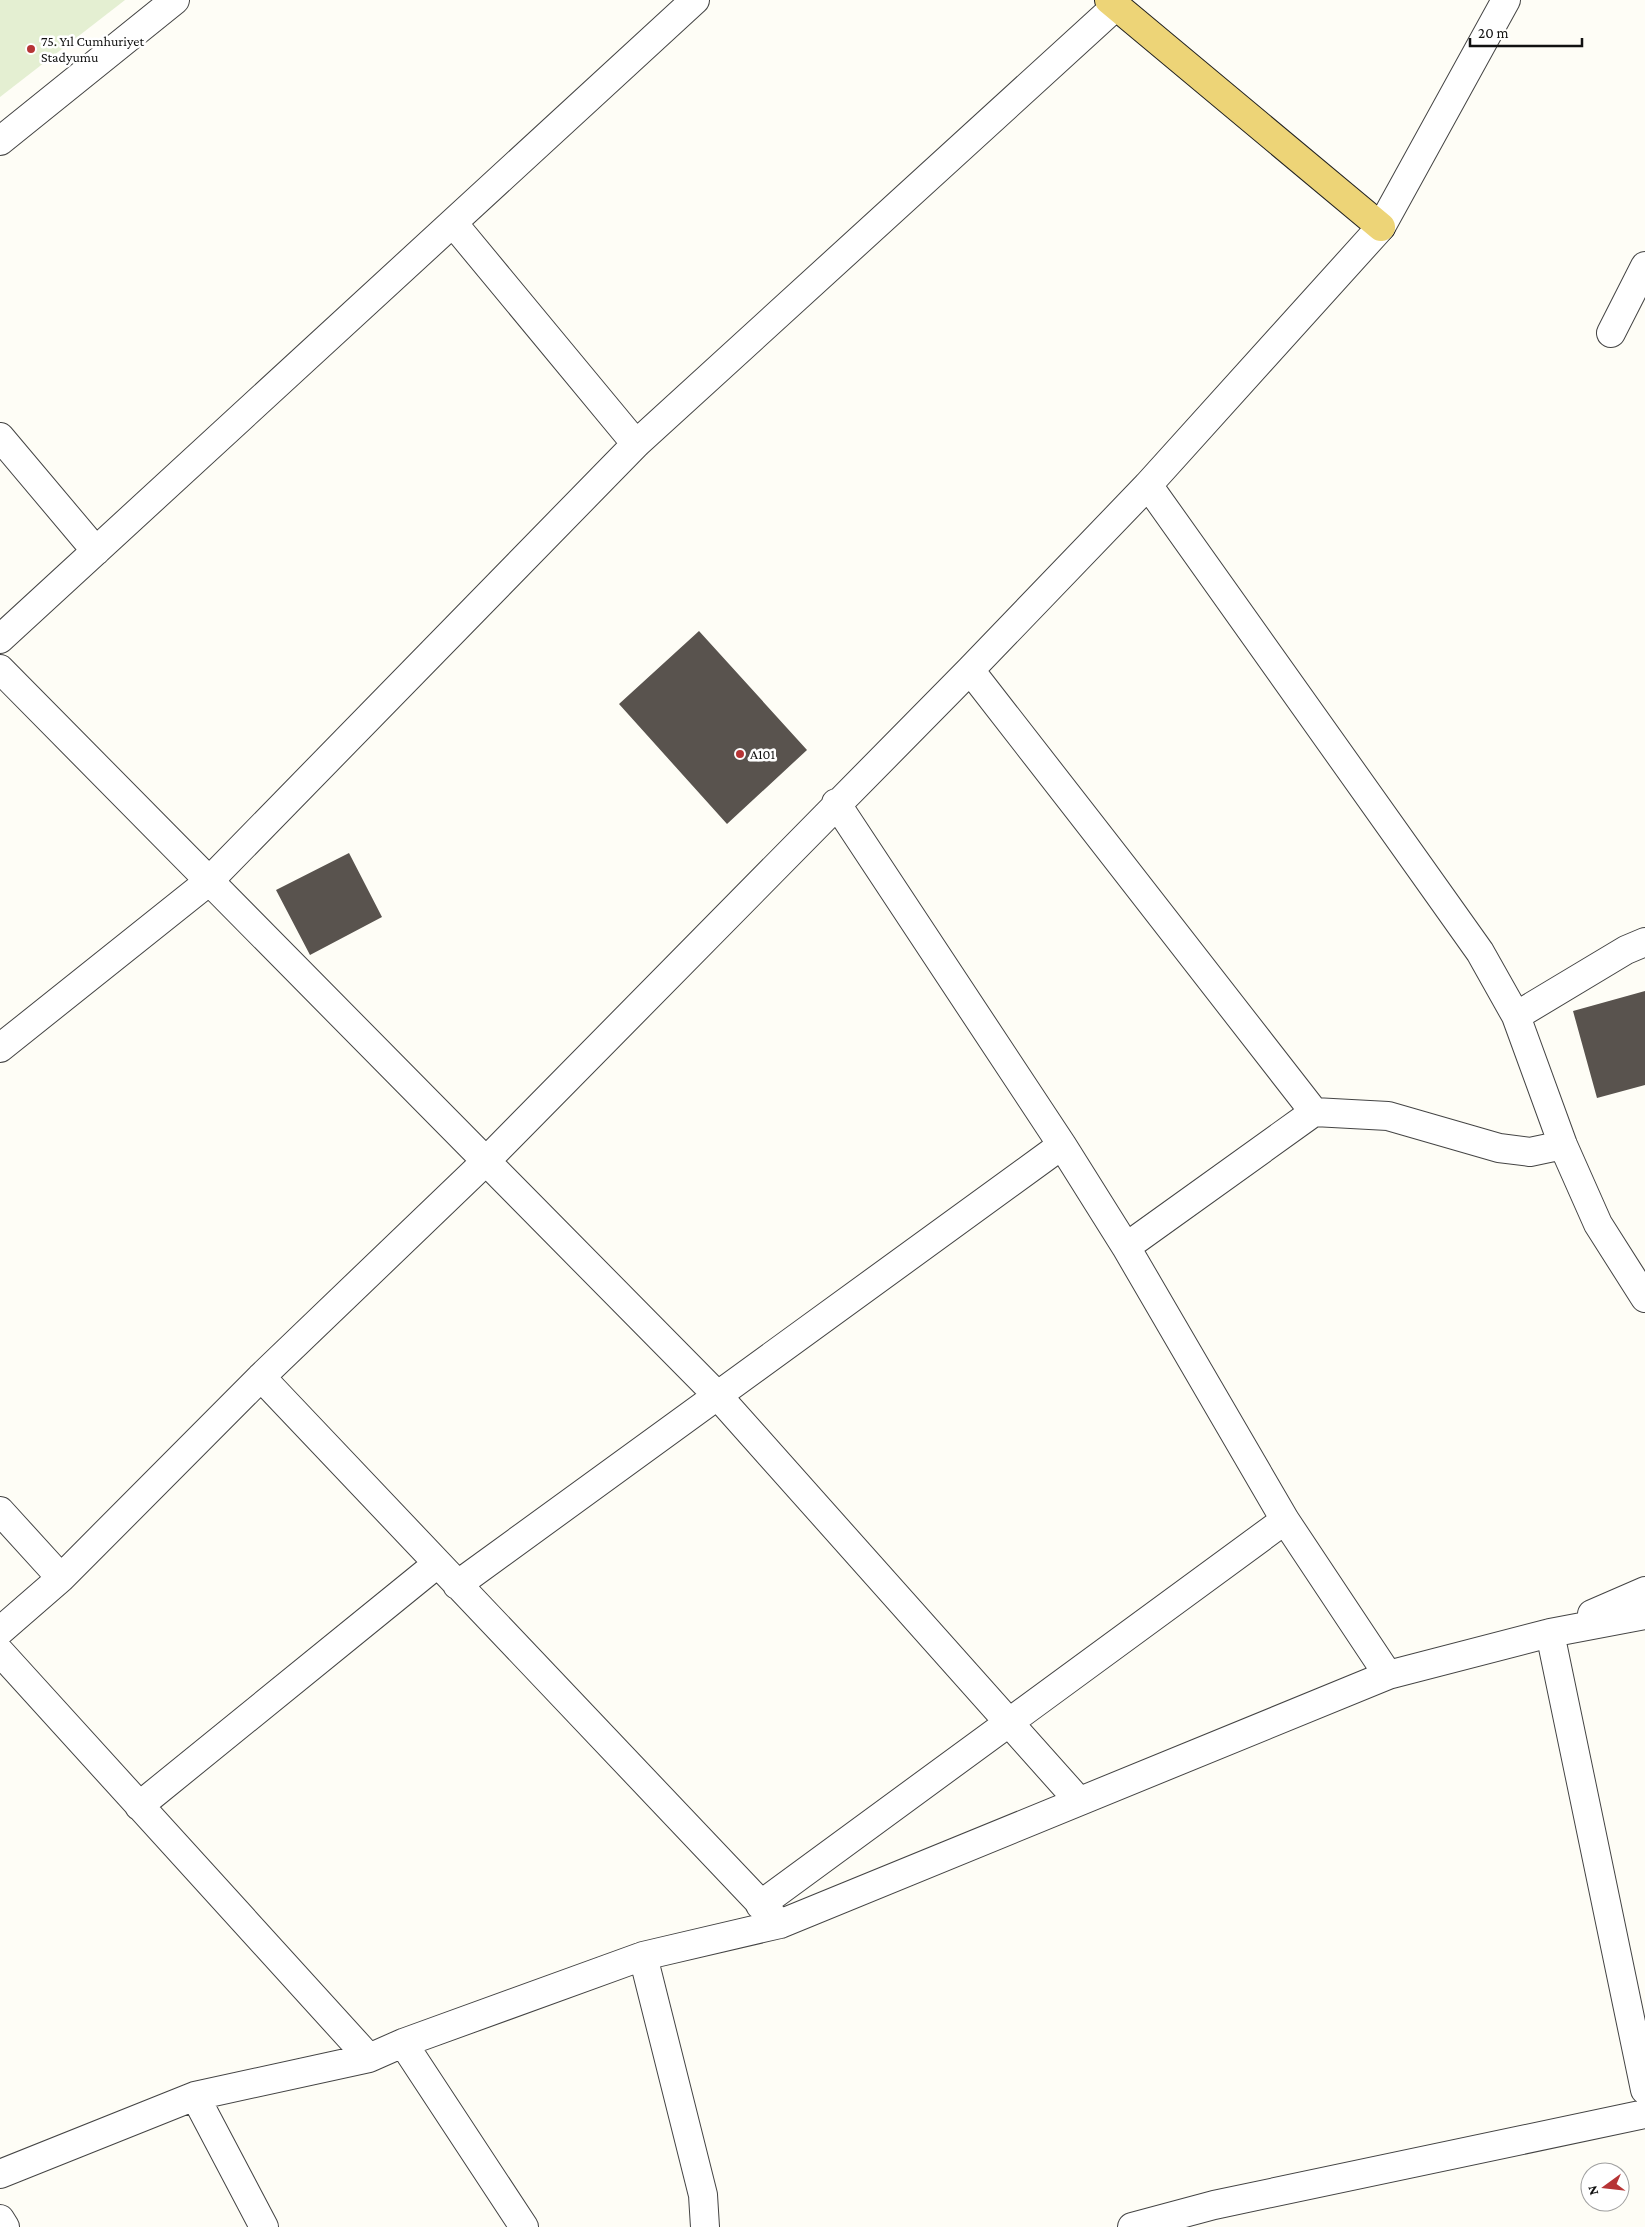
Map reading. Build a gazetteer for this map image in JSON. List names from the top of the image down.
{
  "places": ["75. Yıl Cumhuriyet Stadyumu", "A101"],
  "scale_bar": "20 m",
  "north": "left"
}
